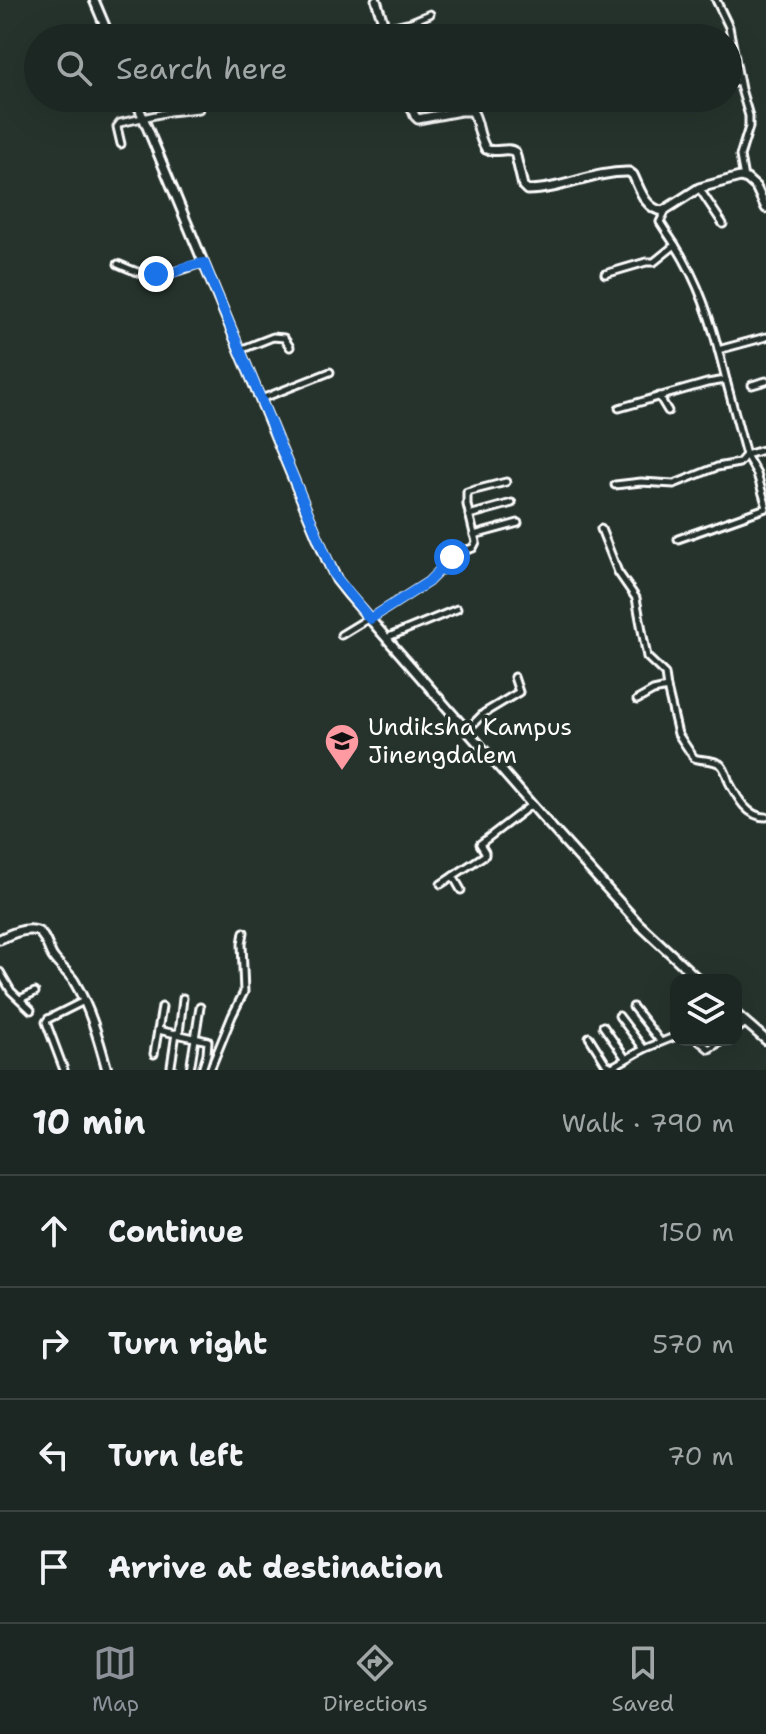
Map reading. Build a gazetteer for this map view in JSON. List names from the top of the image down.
{
  "places": {
    "school or university": ["Undiksha Kampus Jinengdalem"]
  },
  "page": {
    "search": "Search here",
    "heading": ["10 min", "Walk · 790 m"],
    "list": [
      ["Continue", "150 m"],
      ["Turn right", "570 m"],
      ["Turn left", "70 m"],
      "Arrive at destination"
    ],
    "nav": ["Map", "Directions", "Saved"]
  }
}
